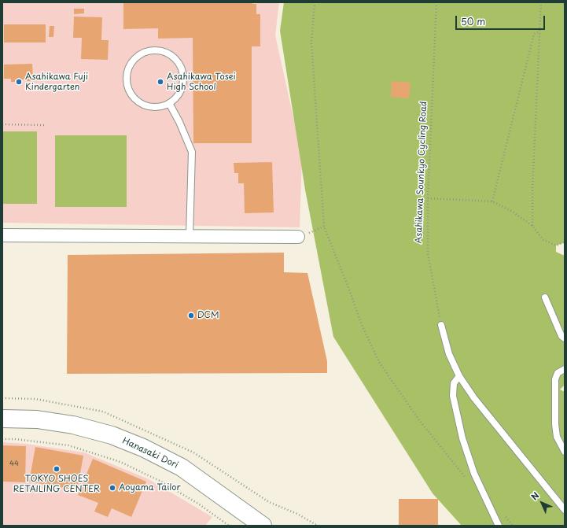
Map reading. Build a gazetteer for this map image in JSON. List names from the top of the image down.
{
  "streets": {
    "street": ["Hanasaki Dori"],
    "path": ["Asahikawa Sounkyo Cycling Road"]
  },
  "places": [
    "Asahikawa Fuji Kindergarten",
    "Asahikawa Tosei High School",
    "DCM",
    "TOKYO SHOES RETAILING CENTER",
    "Aoyama Tailor"
  ],
  "house_numbers": ["44"],
  "scale_bar": "50 m",
  "north": "top left"
}
